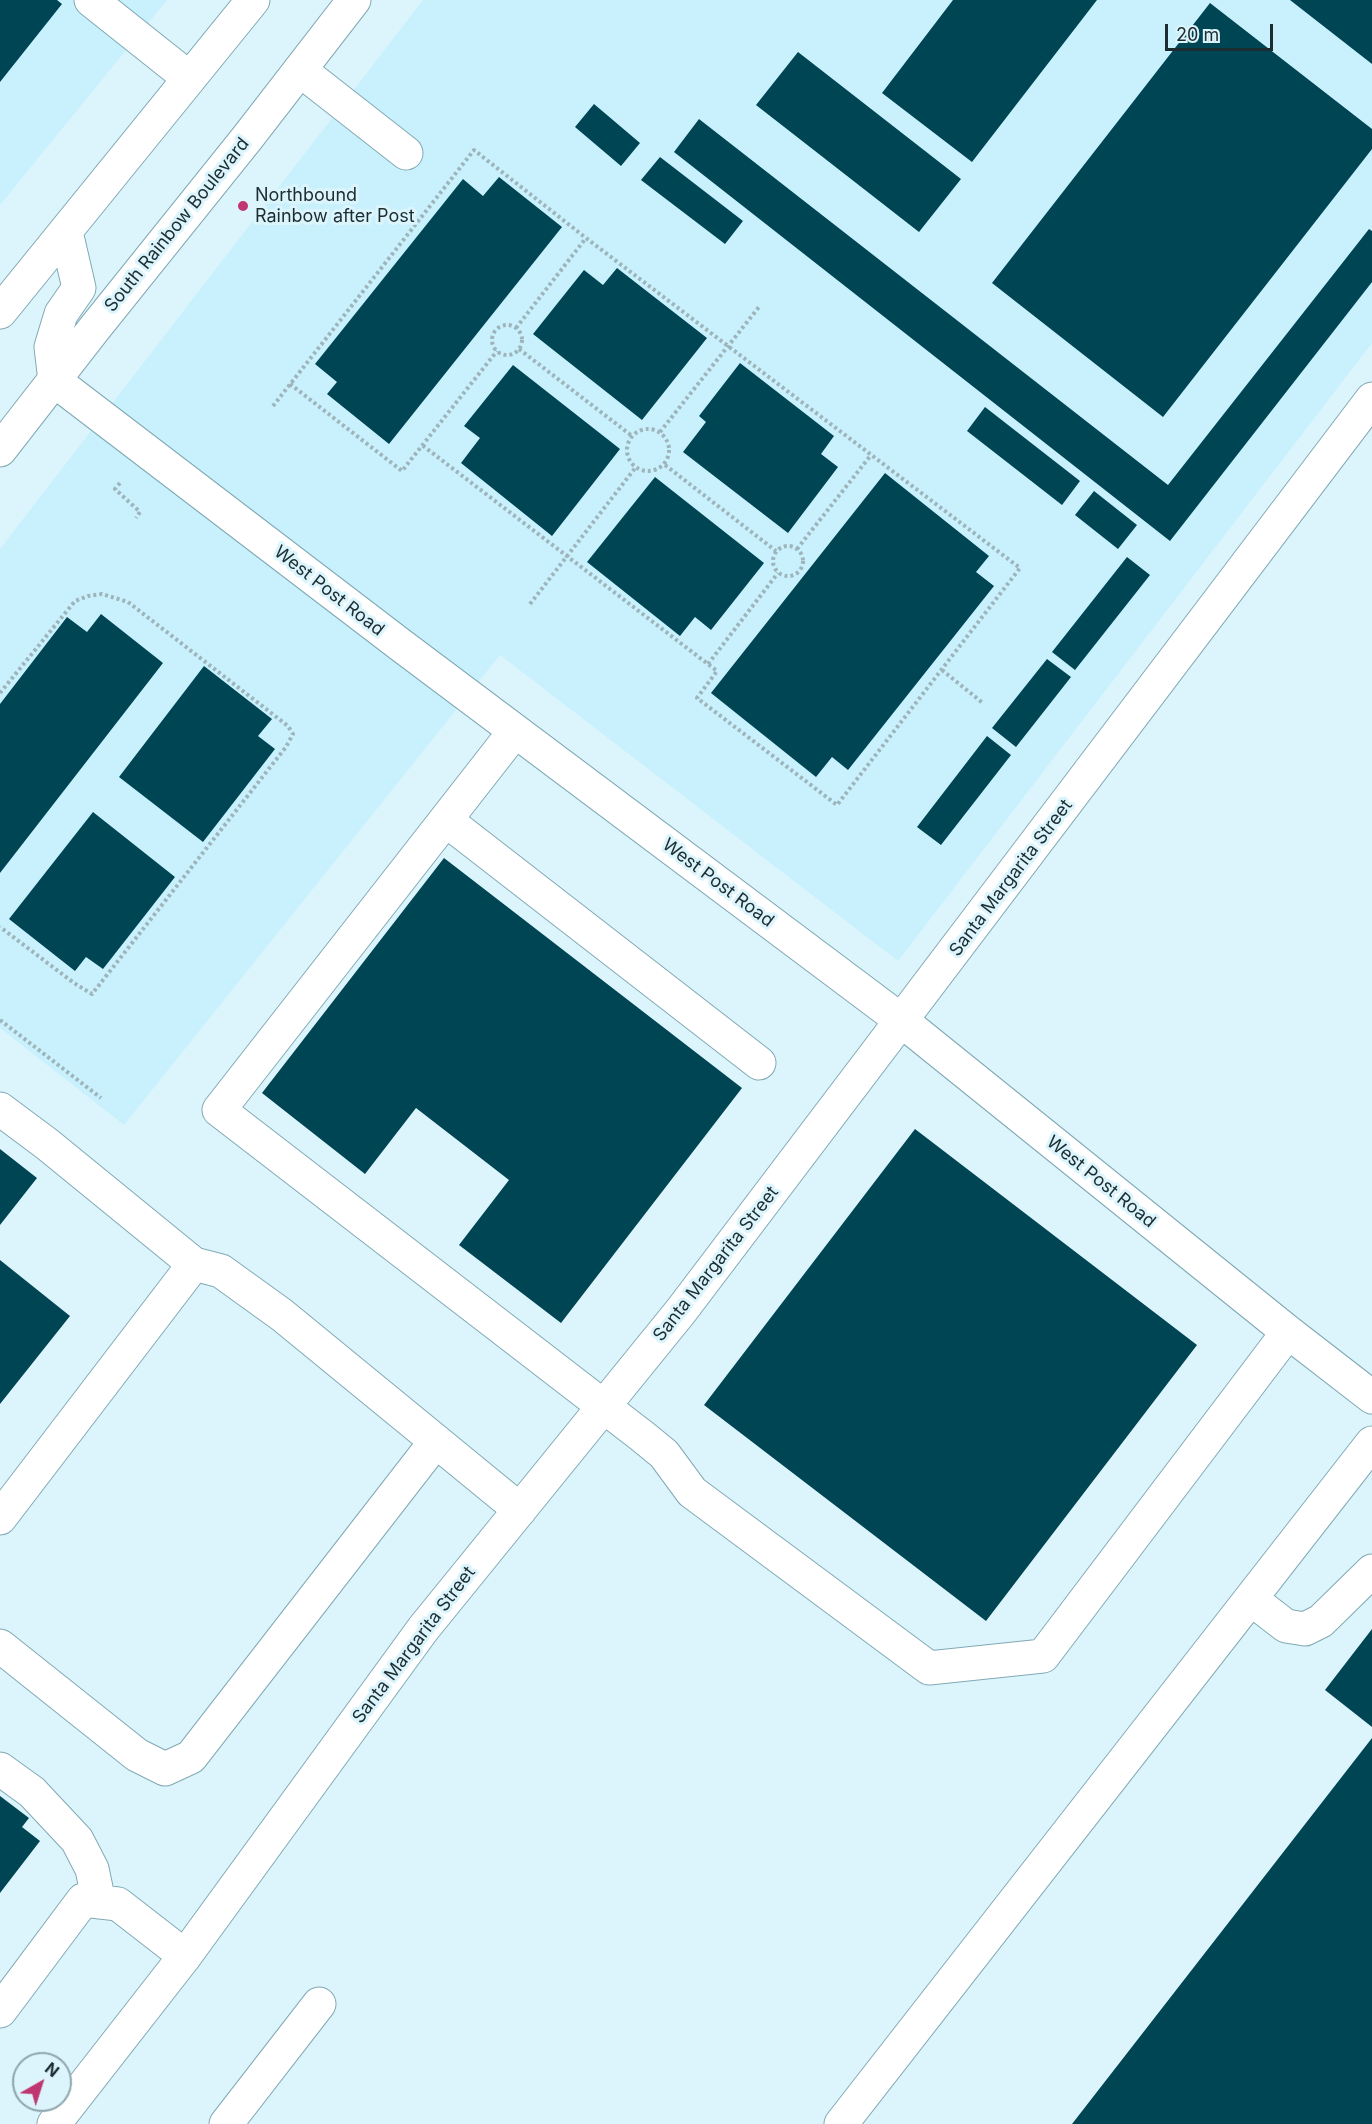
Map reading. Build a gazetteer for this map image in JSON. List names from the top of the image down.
{
  "streets": {
    "street": ["South Rainbow Boulevard", "West Post Road", "Santa Margarita Street"]
  },
  "crossings": [
    ["South Rainbow Boulevard", "West Post Road"],
    ["West Post Road", "Santa Margarita Street"]
  ],
  "places": ["Northbound Rainbow after Post"],
  "scale_bar": "20 m",
  "north": "top right"
}
